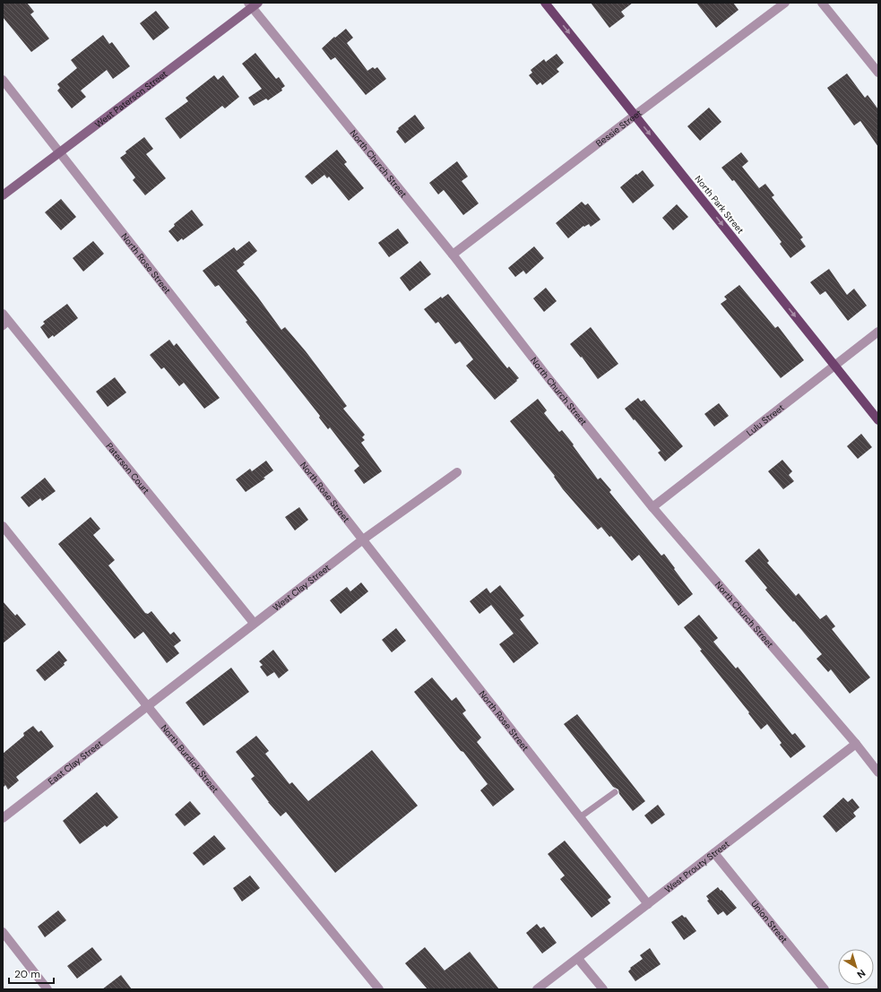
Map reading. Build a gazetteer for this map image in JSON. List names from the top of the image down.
{
  "streets": {
    "main road": ["North Park Street"],
    "street": [
      "West Paterson Street",
      "Bessie Street",
      "North Church Street",
      "North Rose Street",
      "Lulu Street",
      "Paterson Court",
      "West Clay Street",
      "North Burdick Street",
      "East Clay Street",
      "West Prouty Street",
      "Union Street"
    ]
  },
  "crossings": [
    ["West Paterson Street", "North Church Street"],
    ["West Paterson Street", "North Rose Street"],
    ["Bessie Street", "North Church Street"],
    ["Bessie Street", "North Park Street"],
    ["North Church Street", "Lulu Street"],
    ["North Church Street", "West Prouty Street"],
    ["North Park Street", "Lulu Street"],
    ["North Rose Street", "West Clay Street"],
    ["North Rose Street", "West Prouty Street"],
    ["Paterson Court", "West Clay Street"],
    ["West Clay Street", "North Burdick Street"],
    ["West Clay Street", "East Clay Street"],
    ["North Burdick Street", "East Clay Street"],
    ["West Prouty Street", "Union Street"]
  ],
  "one_way": ["North Park Street"],
  "scale_bar": "20 m",
  "north": "bottom right"
}
